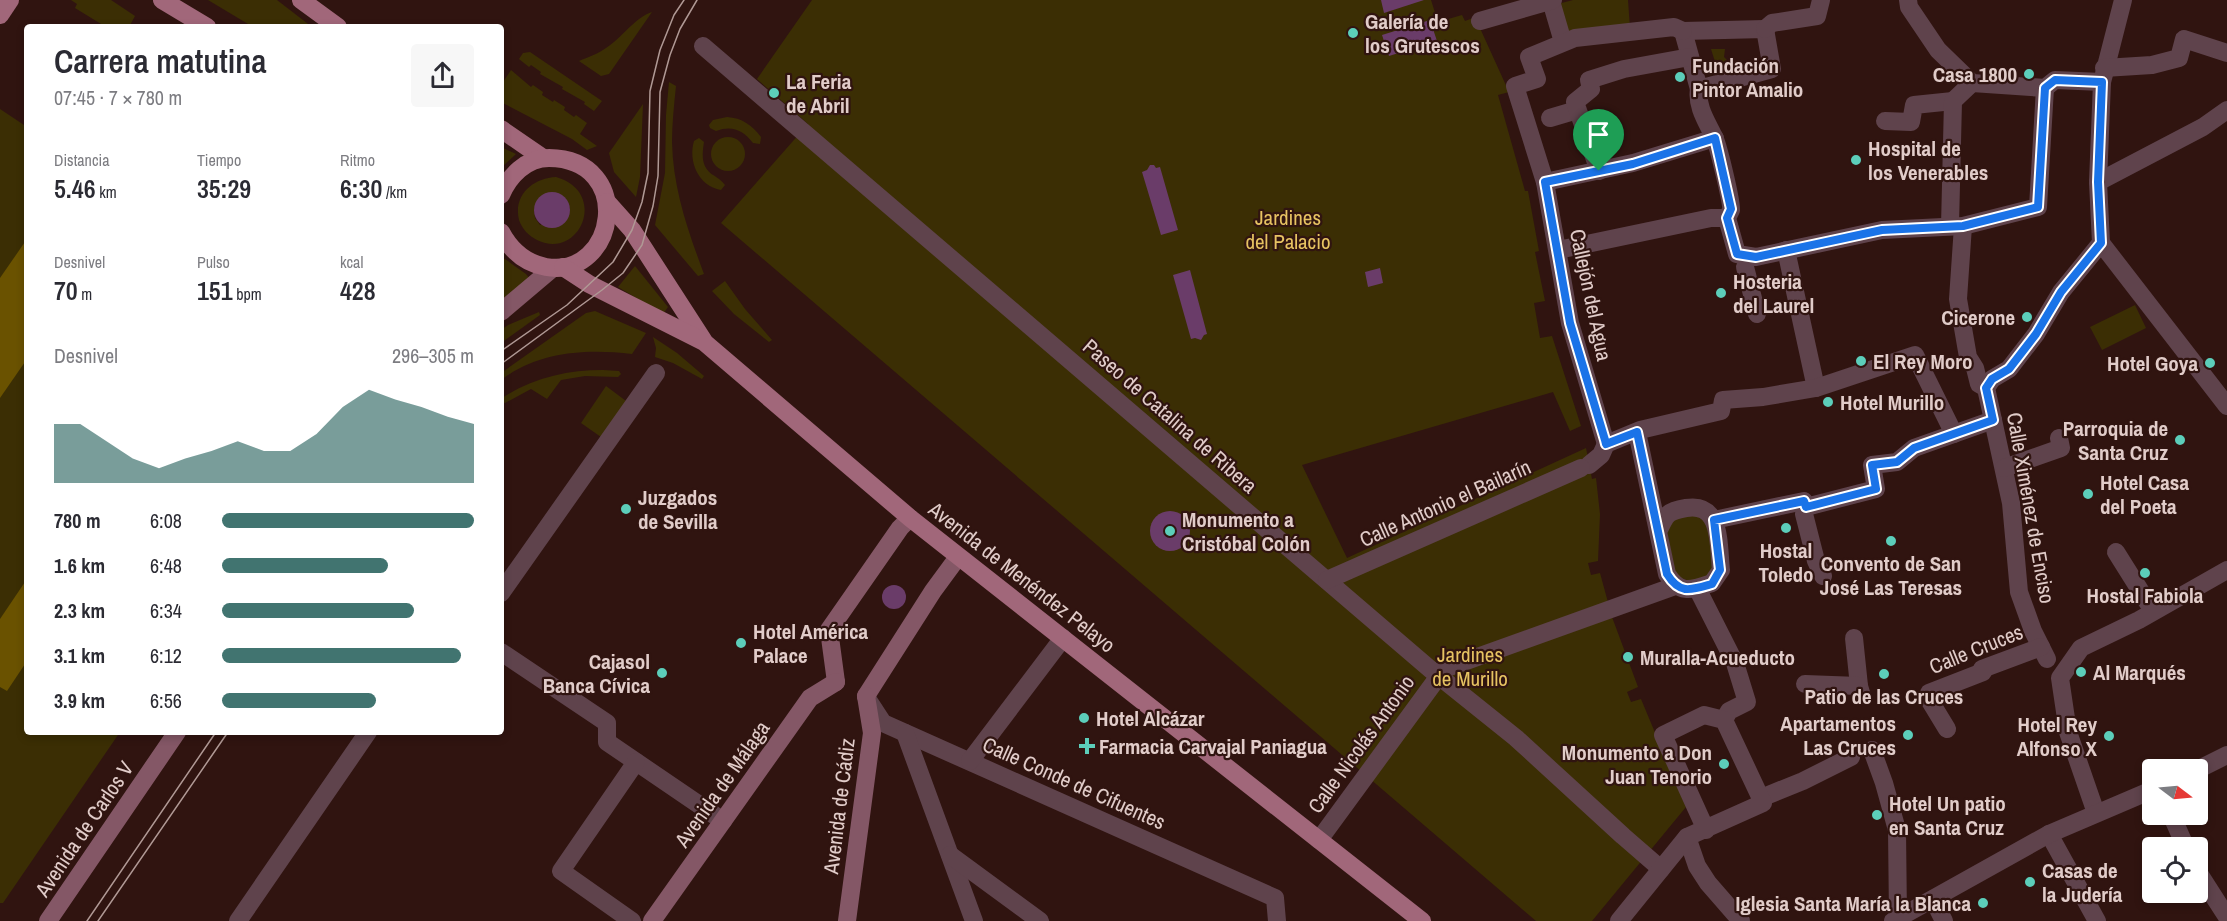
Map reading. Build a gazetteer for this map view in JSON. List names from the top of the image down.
{
  "streets": {
    "main road": ["Avenida de Menéndez Pelayo"],
    "street": [
      "Callejón del Agua",
      "Paseo de Catalina de Ribera",
      "Calle Antonio el Bailarín",
      "Calle Ximénez de Enciso",
      "Calle Cruces",
      "Calle Nicolás Antonio",
      "Calle Conde de Cifuentes",
      "Avenida de Málaga",
      "Avenida de Cádiz",
      "Avenida de Carlos V"
    ]
  },
  "crossings": [
    ["Callejón del Agua", "Calle Antonio el Bailarín"],
    ["Paseo de Catalina de Ribera", "Calle Antonio el Bailarín"],
    ["Paseo de Catalina de Ribera", "Calle Nicolás Antonio"],
    ["Calle Ximénez de Enciso", "Calle Cruces"],
    ["Avenida de Menéndez Pelayo", "Calle Nicolás Antonio"],
    ["Calle Conde de Cifuentes", "Avenida de Cádiz"]
  ],
  "parks": ["Jardines del Palacio", "Jardines de Murillo"],
  "places": {
    "other": [
      "Galería de los Grutescos",
      "Casa 1800",
      "Fundación Pintor Amalio",
      "La Feria de Abril",
      "Hospital de los Venerables",
      "Hosteria del Laurel",
      "Cicerone",
      "El Rey Moro",
      "Hotel Goya",
      "Hotel Murillo",
      "Parroquia de Santa Cruz",
      "Hotel Casa del Poeta",
      "Juzgados de Sevilla",
      "Hostal Toledo",
      "Monumento a Cristóbal Colón",
      "Convento de San José Las Teresas",
      "Hostal Fabiola",
      "Hotel América Palace",
      "Muralla-Acueducto",
      "Al Marqués",
      "Cajasol Banca Cívica",
      "Patio de las Cruces",
      "Hotel Alcázar",
      "Apartamentos Las Cruces",
      "Hotel Rey Alfonso X",
      "Monumento a Don Juan Tenorio",
      "Hotel Un patio en Santa Cruz",
      "Casas de la Judería",
      "Iglesia Santa María la Blanca"
    ],
    "health": ["Farmacia Carvajal Paniagua"]
  },
  "north": "right",
  "page": {
    "heading": ["Carrera matutina", "07:45 · 7 × 780 m"],
    "stats": [
      ["Distancia", "5.46 km"],
      ["Tiempo", "35:29"],
      ["Ritmo", "6:30 /km"],
      ["Desnivel", "70 m"],
      ["Pulso", "151 bpm"],
      ["kcal", "428"]
    ],
    "chart": ["Desnivel", "296–305 m"],
    "list": [
      {
        "name": "780 m",
        "note": "6:08"
      },
      {
        "name": "1.6 km",
        "note": "6:48"
      },
      {
        "name": "2.3 km",
        "note": "6:34"
      },
      {
        "name": "3.1 km",
        "note": "6:12"
      },
      {
        "name": "3.9 km",
        "note": "6:56"
      }
    ]
  }
}
